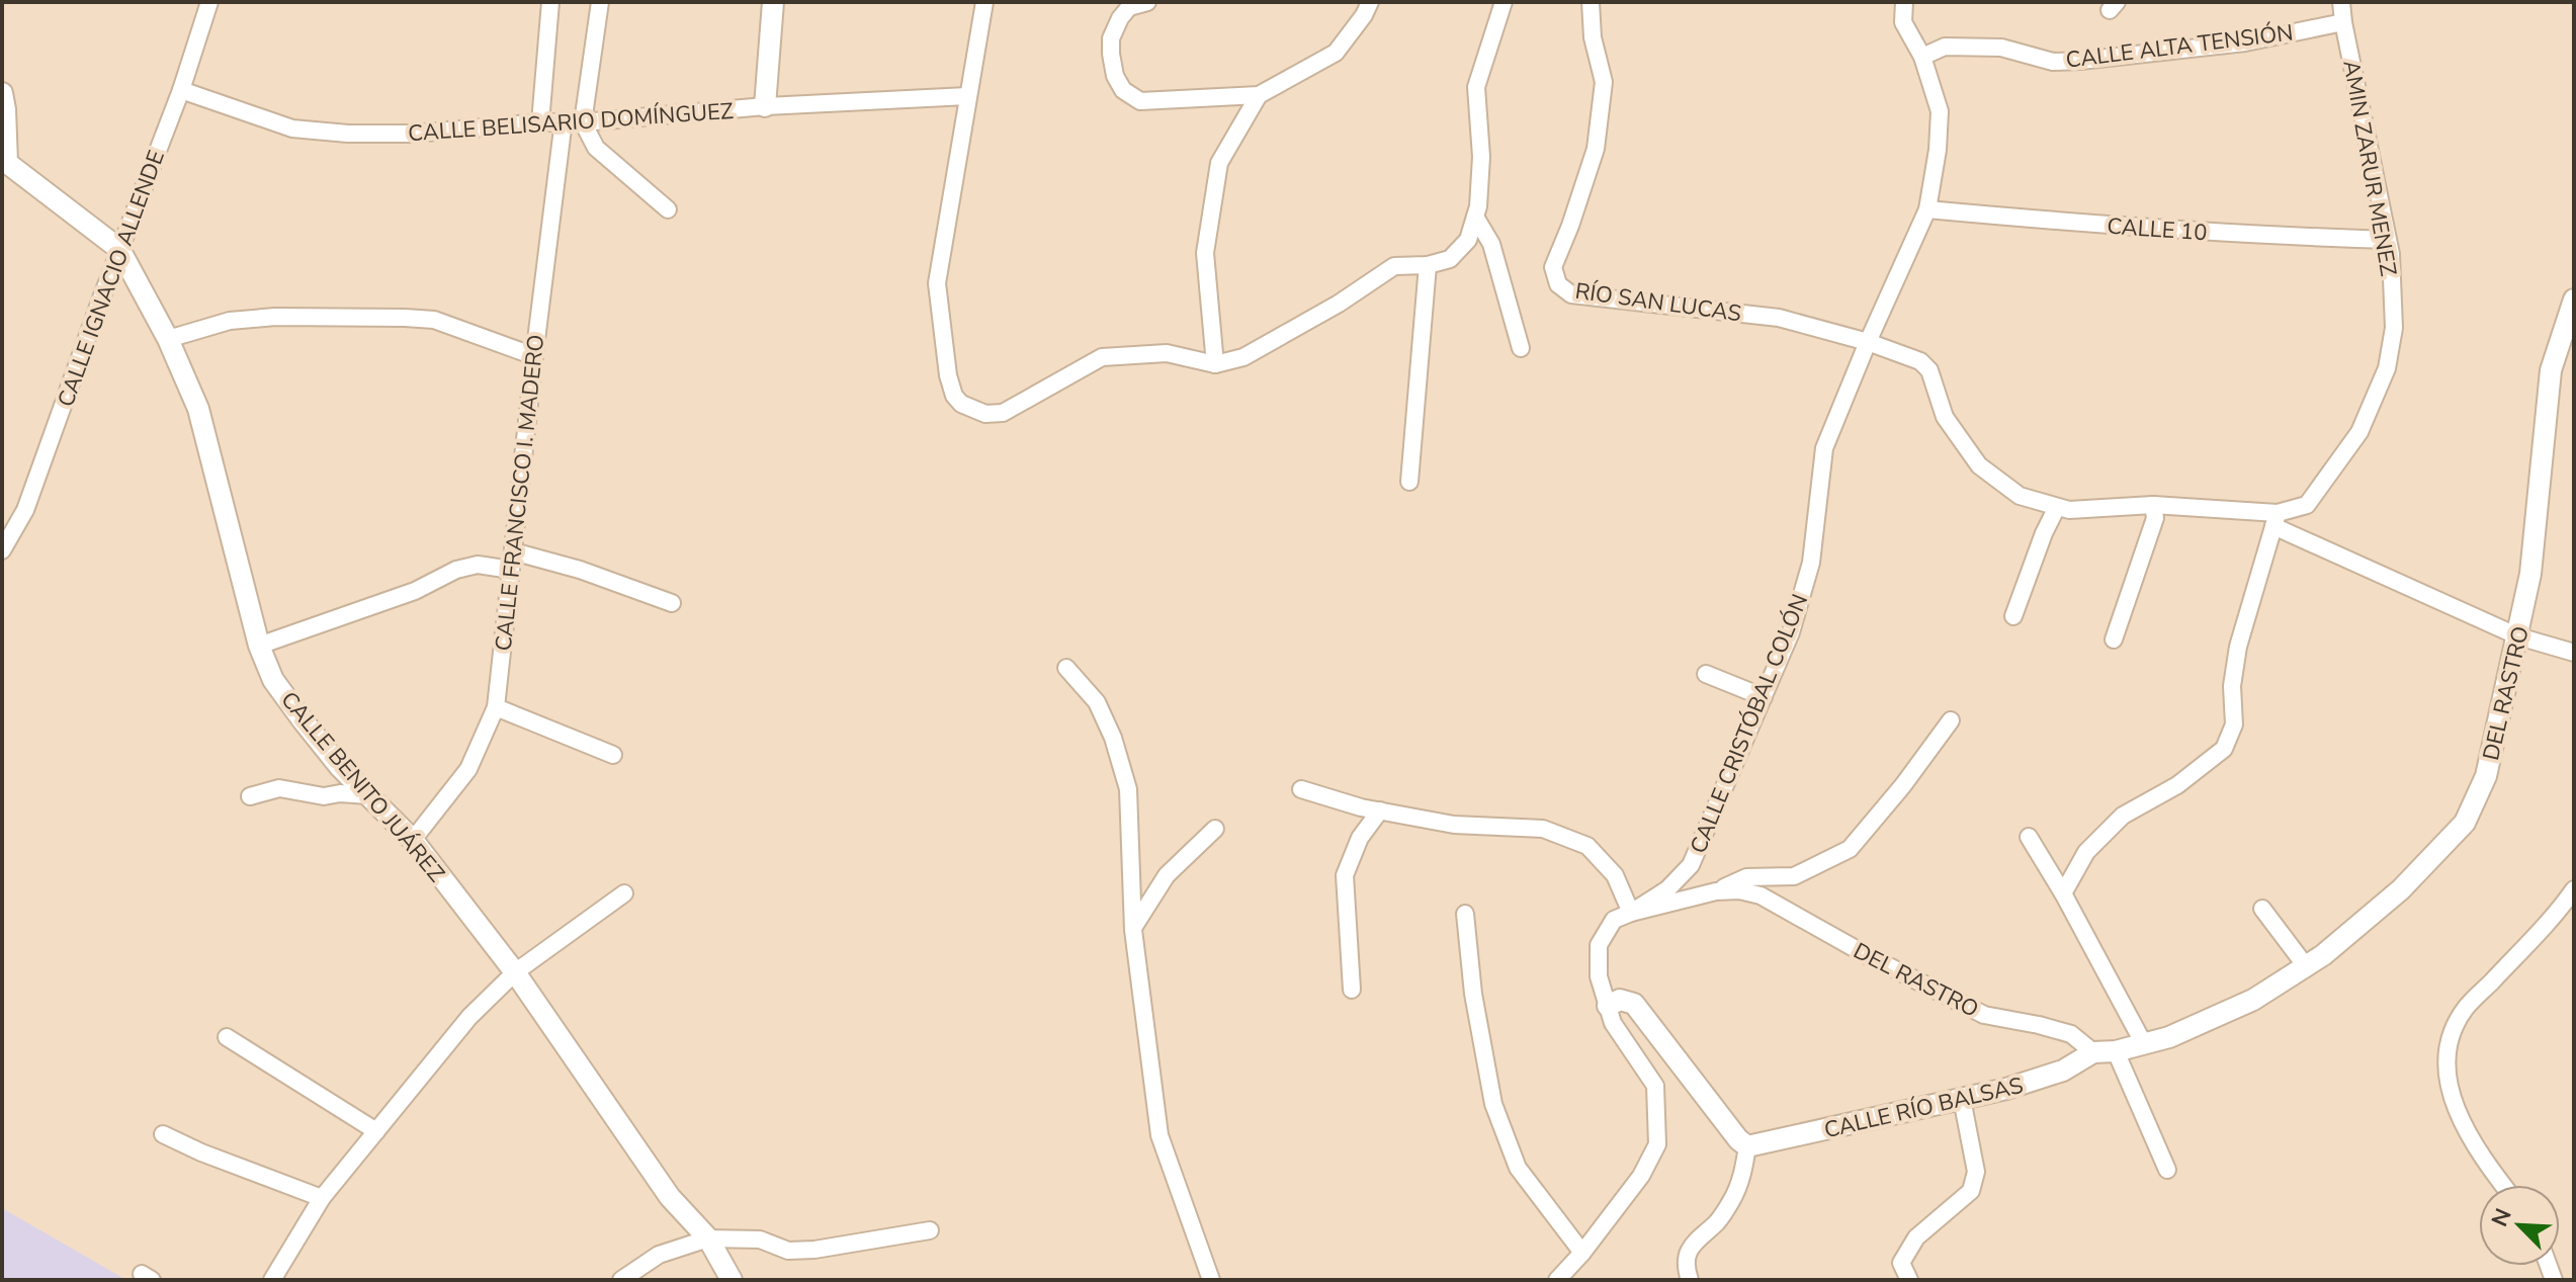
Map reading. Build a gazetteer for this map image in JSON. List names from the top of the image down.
{
  "streets": {
    "street": [
      "CALLE ALTA TENSIÓN",
      "CALLE BELISARIO DOMÍNGUEZ",
      "AMIN ZARUR MENEZ",
      "CALLE 10",
      "CALLE IGNACIO ALLENDE",
      "RÍO SAN LUCAS",
      "CALLE FRANCISCO I. MADERO",
      "DEL RASTRO",
      "CALLE CRISTÓBAL COLÓN",
      "CALLE BENITO JUÁREZ",
      "CALLE RÍO BALSAS"
    ]
  },
  "crossings": [
    ["CALLE ALTA TENSIÓN", "AMIN ZARUR MENEZ"],
    ["CALLE ALTA TENSIÓN", "CALLE CRISTÓBAL COLÓN"],
    ["CALLE BELISARIO DOMÍNGUEZ", "CALLE IGNACIO ALLENDE"],
    ["CALLE BELISARIO DOMÍNGUEZ", "CALLE FRANCISCO I. MADERO"],
    ["AMIN ZARUR MENEZ", "CALLE 10"],
    ["CALLE 10", "CALLE CRISTÓBAL COLÓN"],
    ["CALLE IGNACIO ALLENDE", "CALLE BENITO JUÁREZ"],
    ["RÍO SAN LUCAS", "CALLE CRISTÓBAL COLÓN"],
    ["CALLE FRANCISCO I. MADERO", "CALLE BENITO JUÁREZ"],
    ["DEL RASTRO", "CALLE CRISTÓBAL COLÓN"],
    ["DEL RASTRO", "CALLE RÍO BALSAS"]
  ],
  "north": "top left"
}
